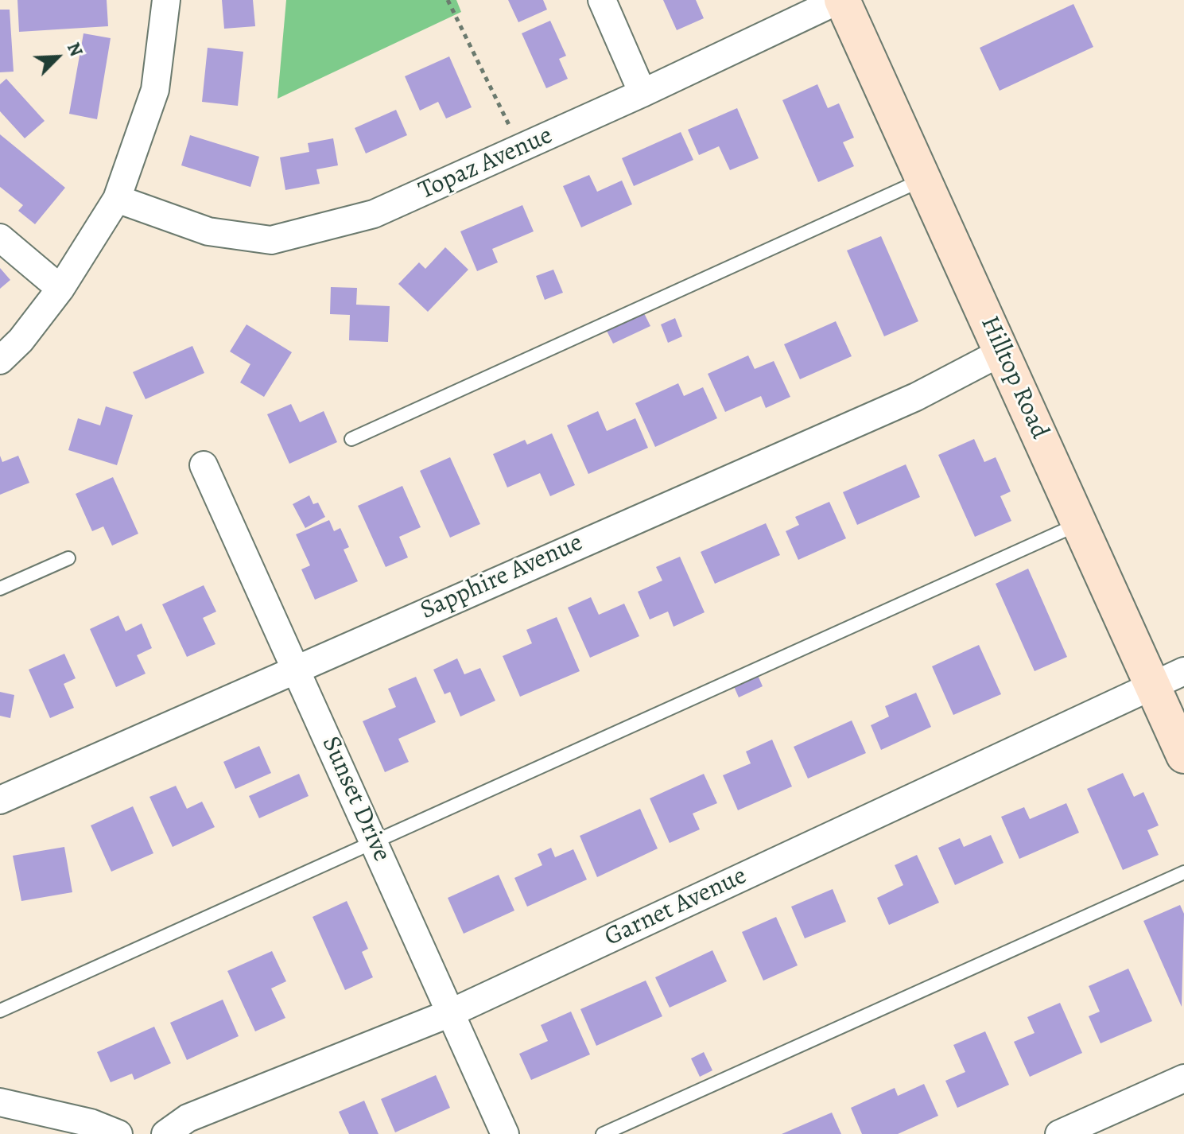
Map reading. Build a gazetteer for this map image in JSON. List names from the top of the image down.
{
  "streets": {
    "main road": ["Hilltop Road"],
    "street": [
      "Topaz Avenue",
      "Sapphire Avenue",
      "Sunset Drive",
      "Garnet Avenue"
    ]
  },
  "crossings": [
    ["Topaz Avenue", "Hilltop Road"],
    ["Hilltop Road", "Sapphire Avenue"],
    ["Hilltop Road", "Garnet Avenue"],
    ["Sapphire Avenue", "Sunset Drive"],
    ["Sunset Drive", "Garnet Avenue"]
  ],
  "north": "top right"
}
